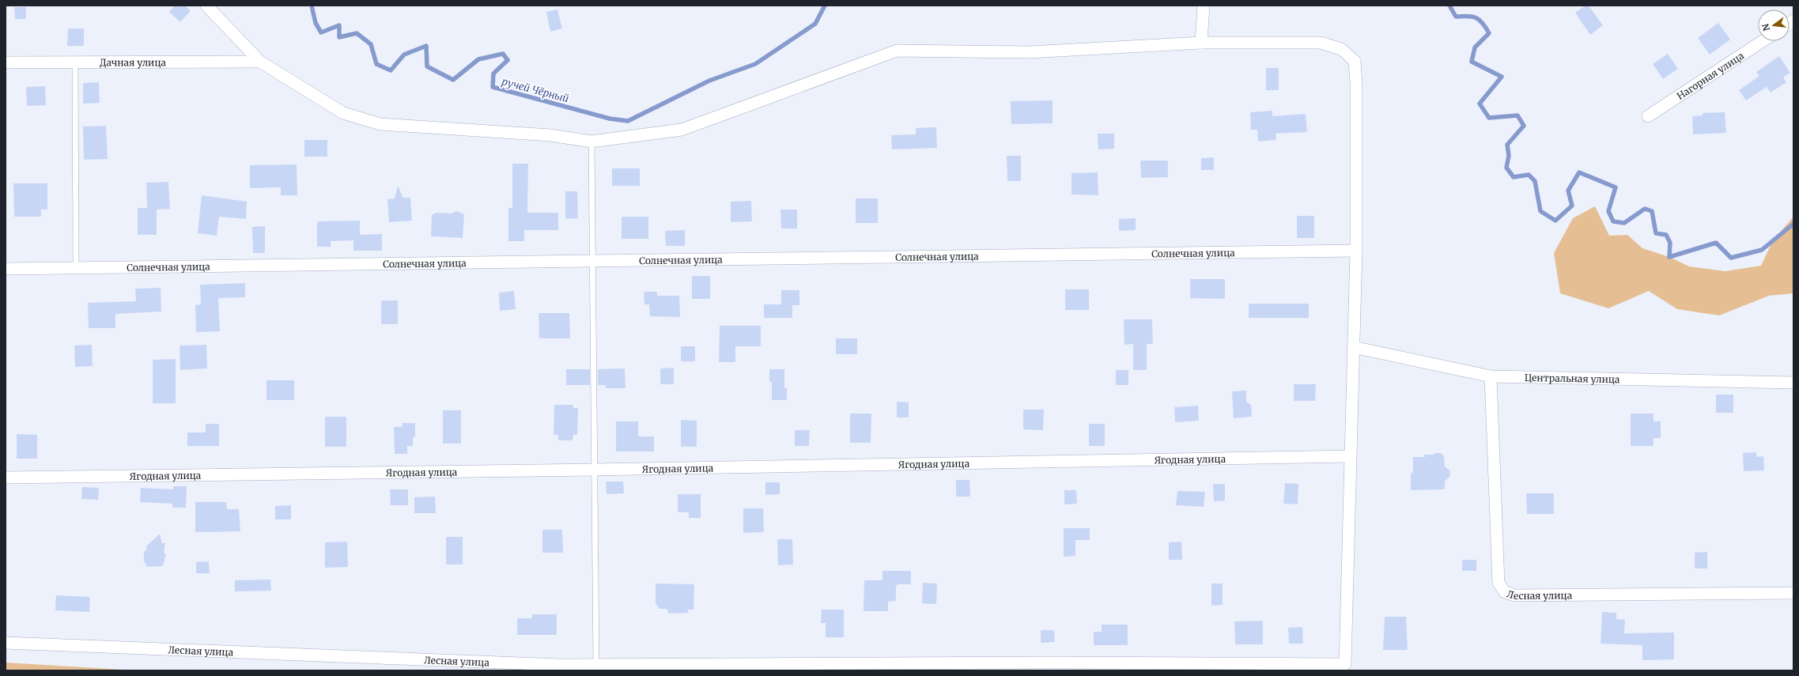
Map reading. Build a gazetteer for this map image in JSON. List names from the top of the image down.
{
  "streets": {
    "street": [
      "Дачная улица",
      "Нагорная улица",
      "Солнечная улица",
      "Центральная улица",
      "Ягодная улица",
      "Лесная улица"
    ]
  },
  "crossings": [
    ["Центральная улица", "Лесная улица"],
    ["Ягодная улица", "Лесная улица"]
  ],
  "water": ["ручей Чёрный"],
  "north": "left"
}
